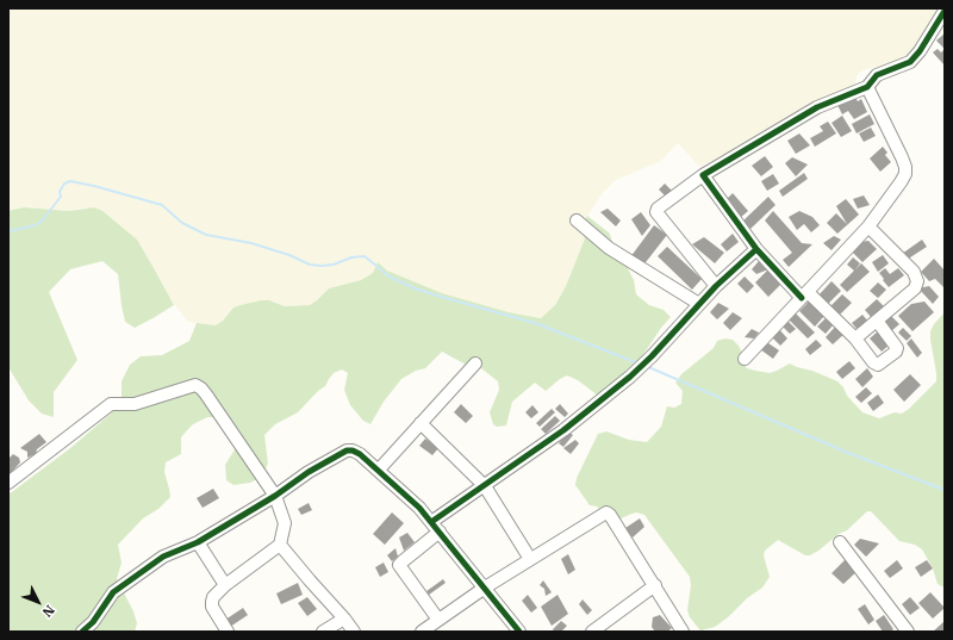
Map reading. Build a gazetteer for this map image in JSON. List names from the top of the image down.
{
  "north": "bottom right"
}
